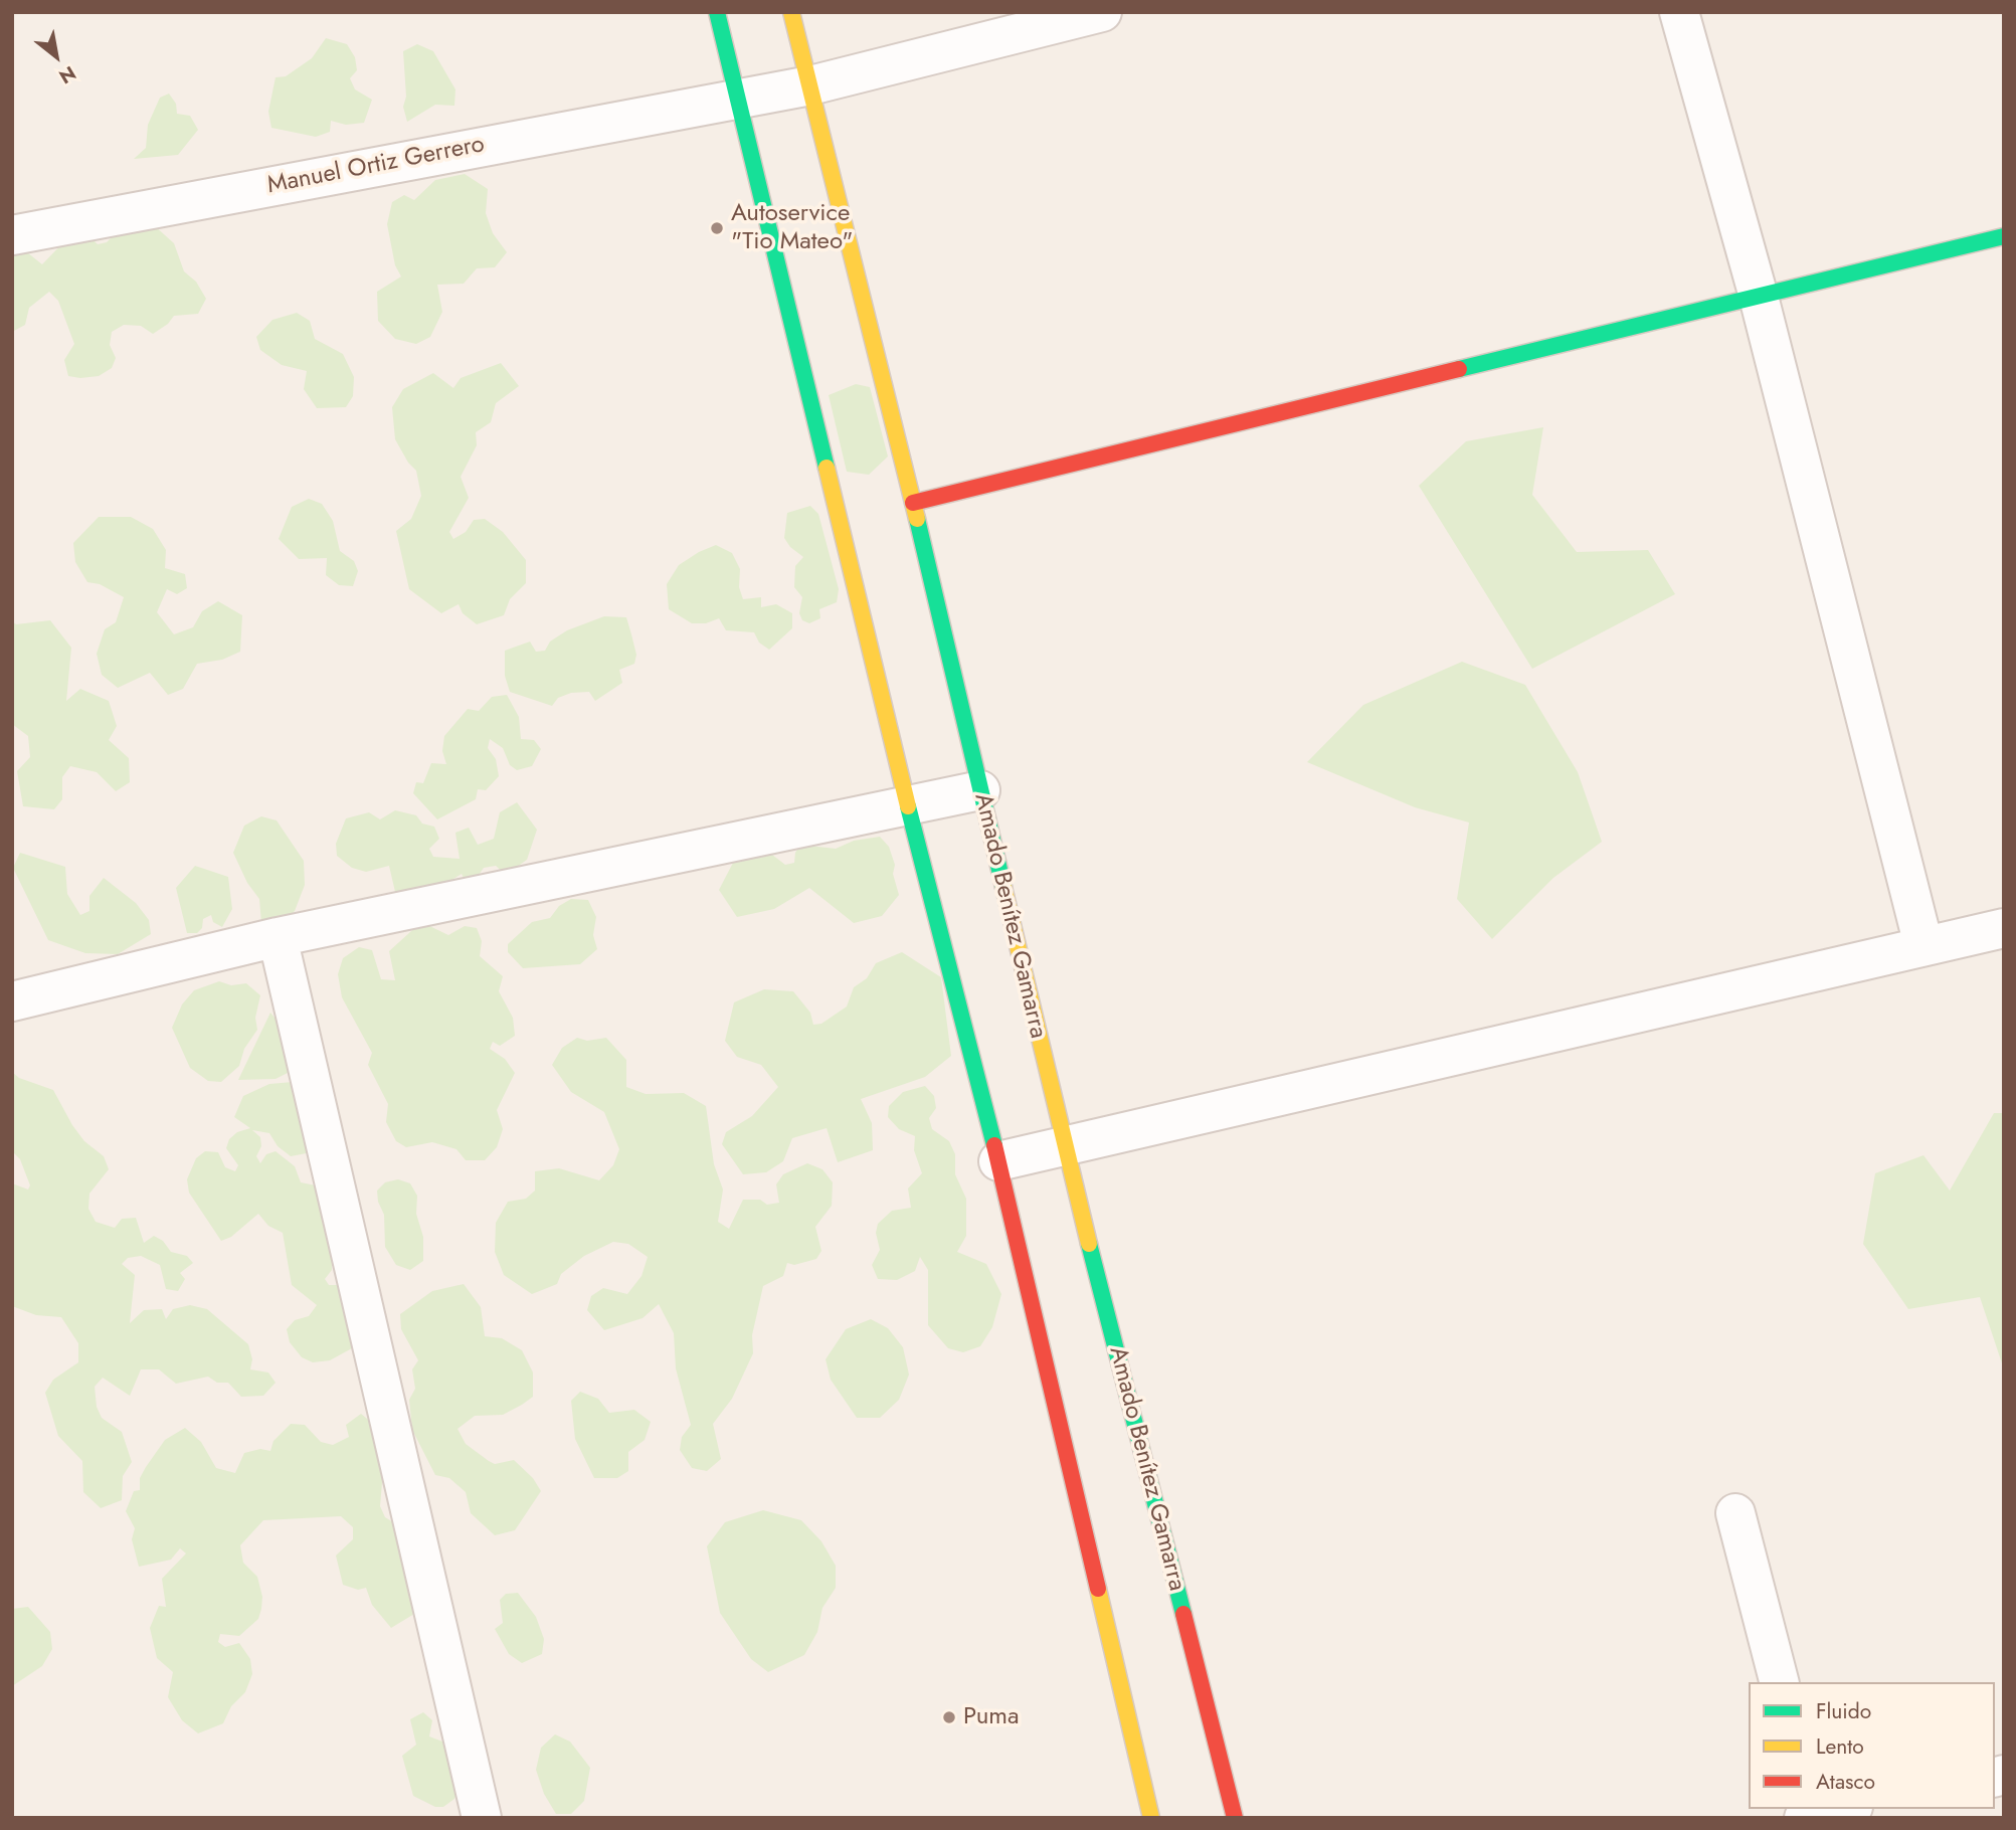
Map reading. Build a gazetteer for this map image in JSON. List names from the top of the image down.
{
  "streets": {
    "main road": ["Amado Benítez Gamarra"],
    "street": ["Manuel Ortiz Gerrero"]
  },
  "crossings": [
    ["Manuel Ortiz Gerrero", "Amado Benítez Gamarra"]
  ],
  "places": ["Autoservice \"Tio Mateo\"", "Puma"],
  "legend": ["Fluido", "Lento", "Atasco"],
  "north": "bottom right"
}
